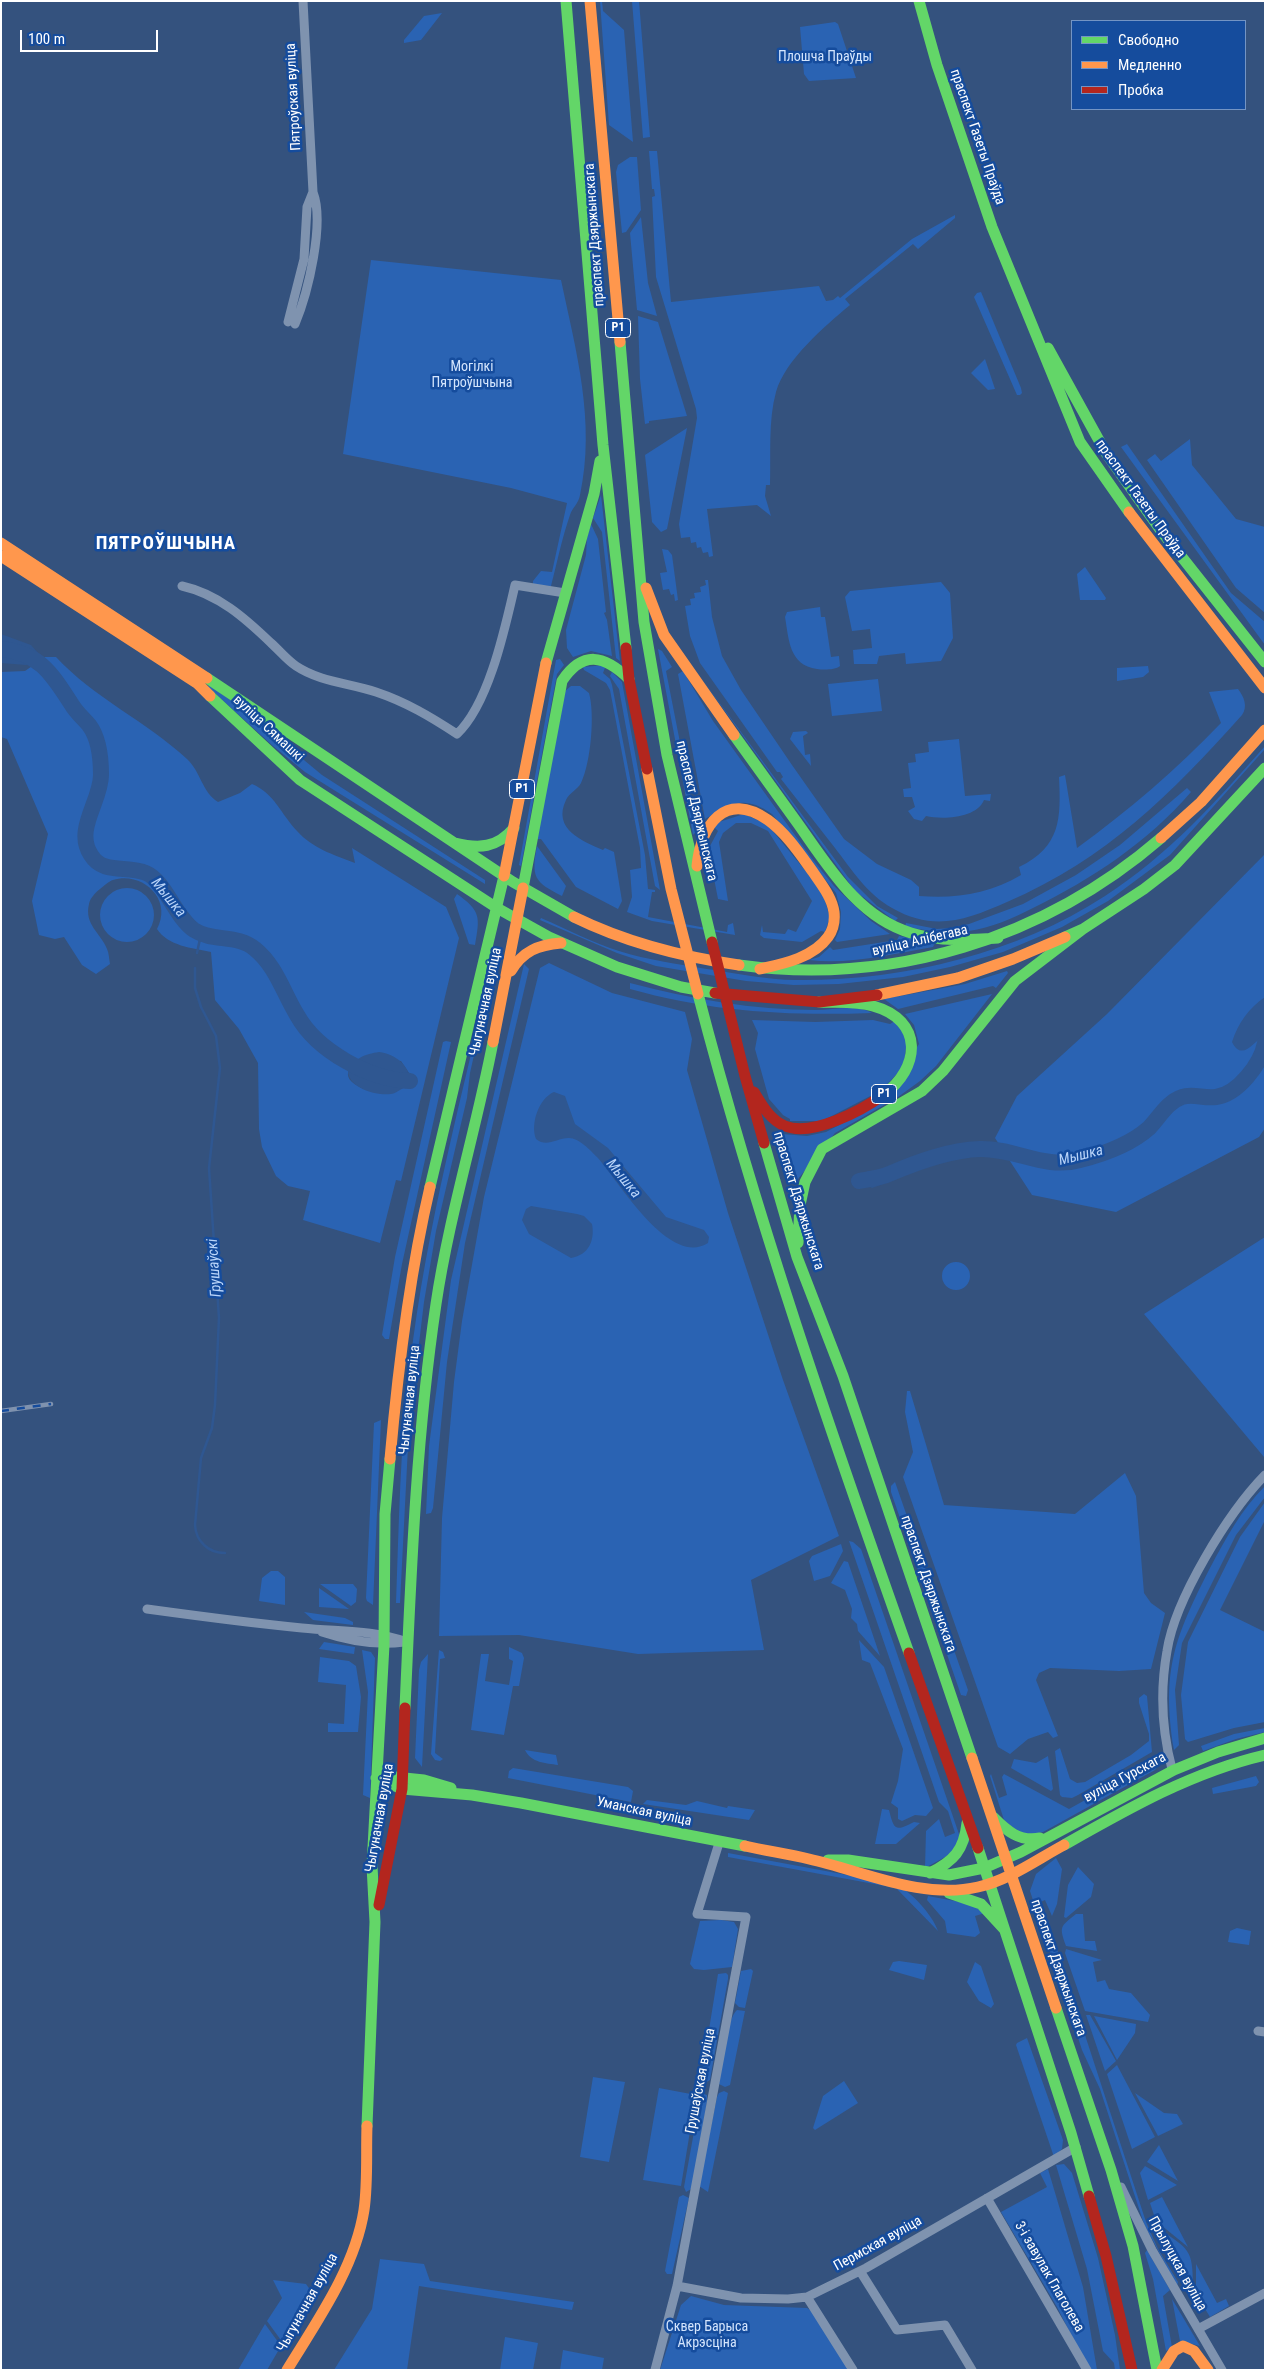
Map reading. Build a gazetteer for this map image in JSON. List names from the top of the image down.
{
  "streets": {
    "main road": [
      "праспект Газеты Праўда",
      "праспект Дзяржынскага",
      "Р1",
      "вуліца Сямашкі",
      "вуліца Алібегава",
      "Чыгуначная вуліца",
      "вуліца Гурскага",
      "Уманская вуліца"
    ],
    "street": [
      "Пятроўская вуліца",
      "Грушаўская вуліца",
      "Пермская вуліца",
      "Прылуцкая вуліца",
      "3-і завулак Глаголева"
    ]
  },
  "crossings": [
    ["праспект Дзяржынскага", "Р1"],
    ["праспект Дзяржынскага", "Чыгуначная вуліца"],
    ["праспект Дзяржынскага", "вуліца Гурскага"],
    ["праспект Дзяржынскага", "Уманская вуліца"],
    ["праспект Дзяржынскага", "Пермская вуліца"],
    ["праспект Дзяржынскага", "Прылуцкая вуліца"],
    ["Р1", "вуліца Сямашкі"],
    ["Р1", "Чыгуначная вуліца"],
    ["вуліца Сямашкі", "вуліца Алібегава"],
    ["вуліца Сямашкі", "Чыгуначная вуліца"],
    ["вуліца Алібегава", "Чыгуначная вуліца"],
    ["Чыгуначная вуліца", "Уманская вуліца"],
    ["вуліца Гурскага", "Уманская вуліца"],
    ["Уманская вуліца", "Грушаўская вуліца"],
    ["Грушаўская вуліца", "Пермская вуліца"],
    ["Пермская вуліца", "3-і завулак Глаголева"]
  ],
  "districts": ["ПЯТРОЎШЧЫНА"],
  "water": ["Мышка", "Грушаўскі"],
  "parks": ["Плошча Праўды", "Могілкі Пятроўшчына", "Сквер Барыса Акрэсціна"],
  "legend": ["Свободно", "Медленно", "Пробка"],
  "scale_bar": "100 m"
}
